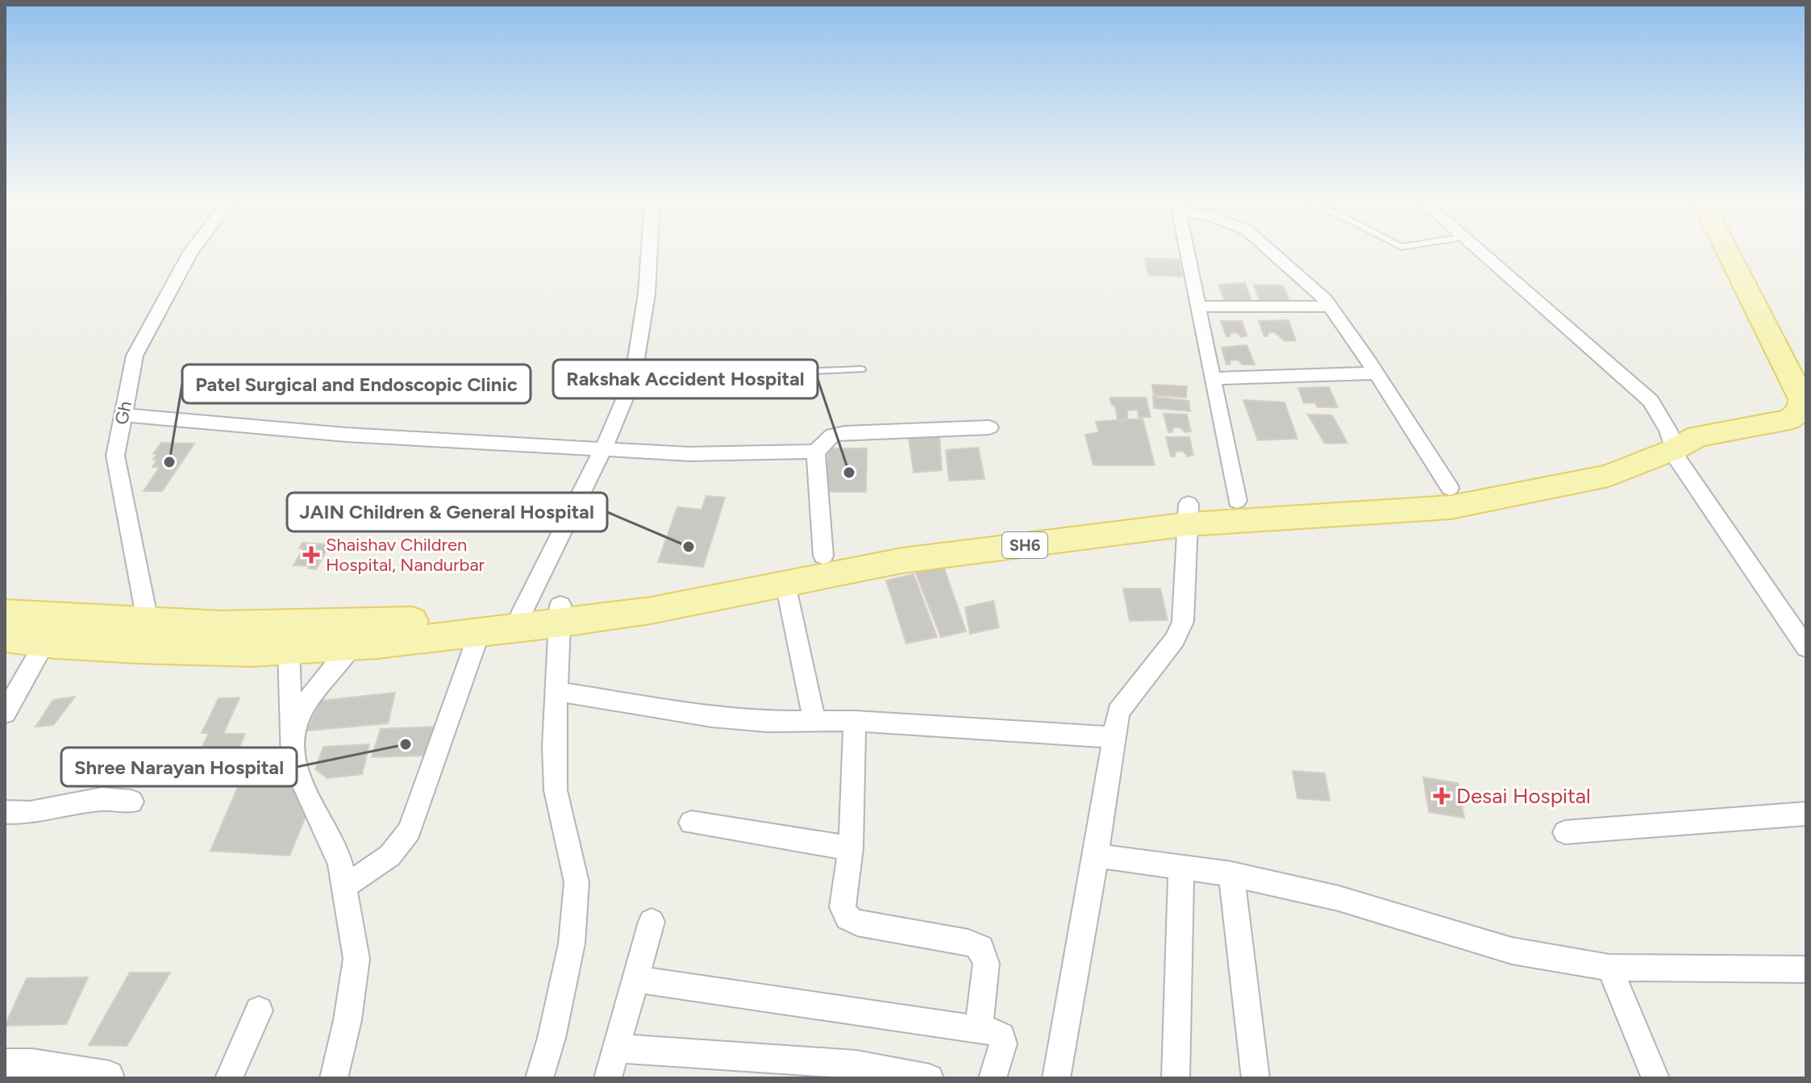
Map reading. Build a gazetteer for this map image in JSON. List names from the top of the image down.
{
  "streets": {
    "main road": ["SH6"],
    "street": ["Gh"]
  },
  "crossings": [
    ["Gh", "SH6"]
  ],
  "places": {
    "other": [
      "Patel Surgical and Endoscopic Clinic",
      "Rakshak Accident Hospital",
      "JAIN Children & General Hospital",
      "Shree Narayan Hospital"
    ],
    "health": ["Shaishav Children Hospital, Nandurbar", "Desai Hospital"]
  }
}
